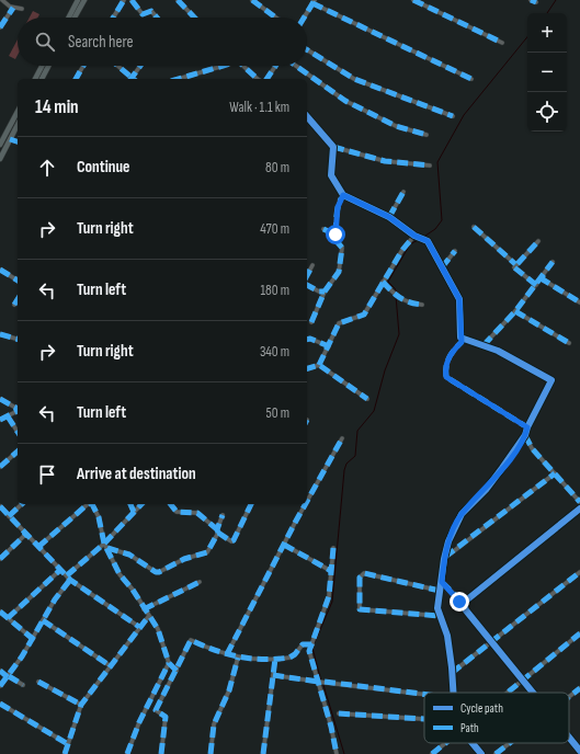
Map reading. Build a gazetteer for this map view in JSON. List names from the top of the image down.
{
  "legend": ["Cycle path", "Path"],
  "page": {
    "map_buttons": ["+", "−"],
    "search": "Search here",
    "heading": ["14 min", "Walk · 1.1 km"],
    "list": [
      ["Continue", "80 m"],
      ["Turn right", "470 m"],
      ["Turn left", "180 m"],
      ["Turn right", "340 m"],
      ["Turn left", "50 m"],
      "Arrive at destination"
    ]
  }
}
